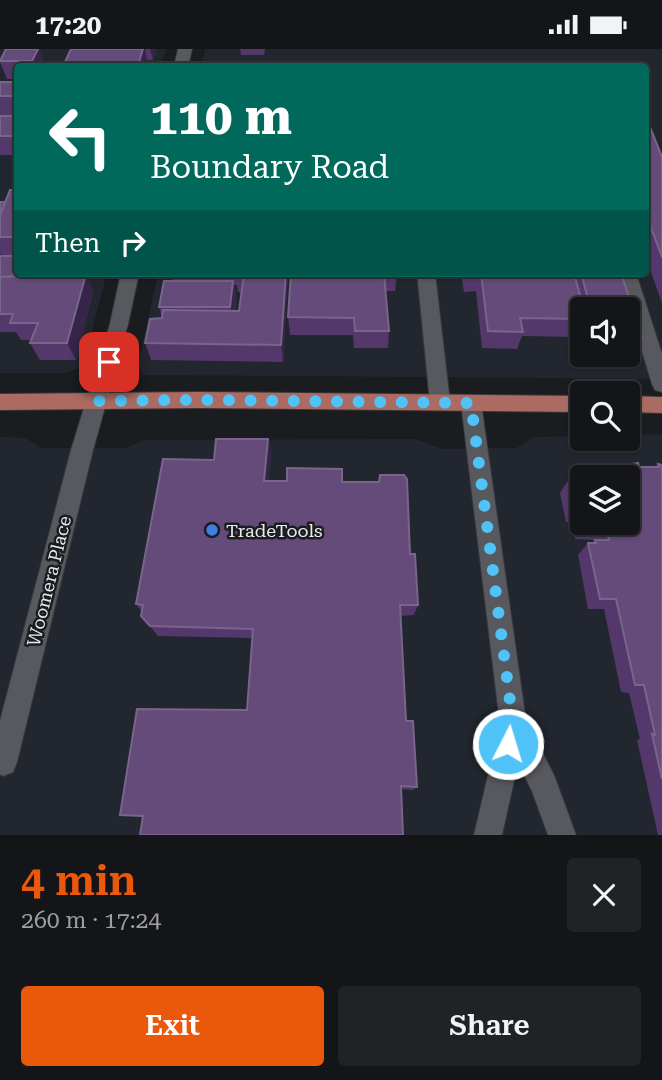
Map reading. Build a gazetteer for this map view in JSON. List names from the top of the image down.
{
  "streets": {
    "street": ["Woomera Place"]
  },
  "places": ["TradeTools"],
  "page": {
    "status": "17:20",
    "turn": ["110 m", "Boundary Road"],
    "then": "Then",
    "heading": ["4 min", "260 m · 17:24"],
    "buttons": ["Exit", "Share"]
  }
}
